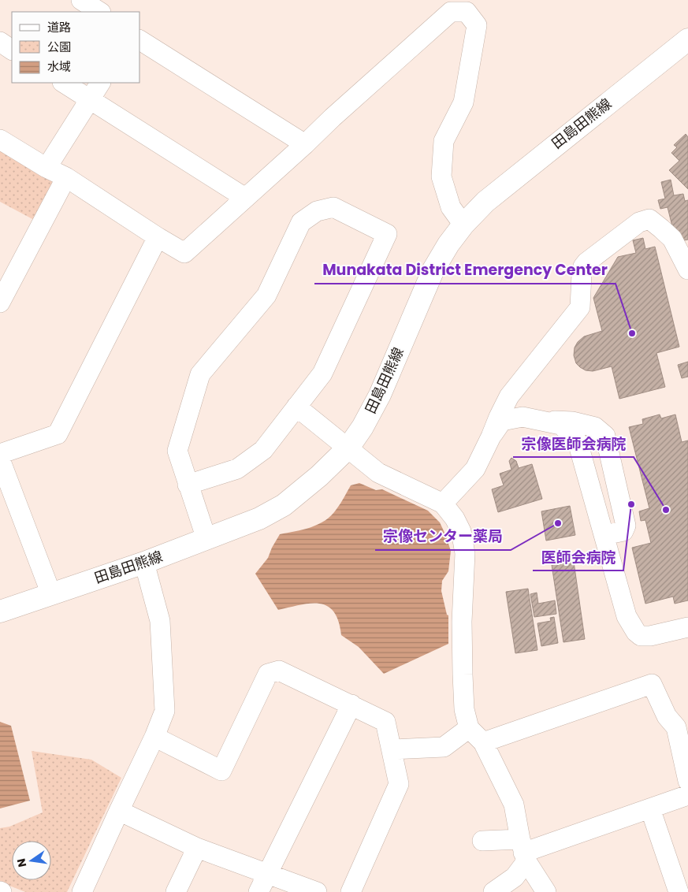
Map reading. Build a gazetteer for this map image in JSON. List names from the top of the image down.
{
  "streets": {
    "main road": ["田島田熊線"]
  },
  "places": [
    "Munakata District Emergency Center",
    "医師会病院",
    "宗像医師会病院",
    "宗像センター薬局"
  ],
  "legend": ["道路", "公園", "水域"],
  "north": "left"
}
